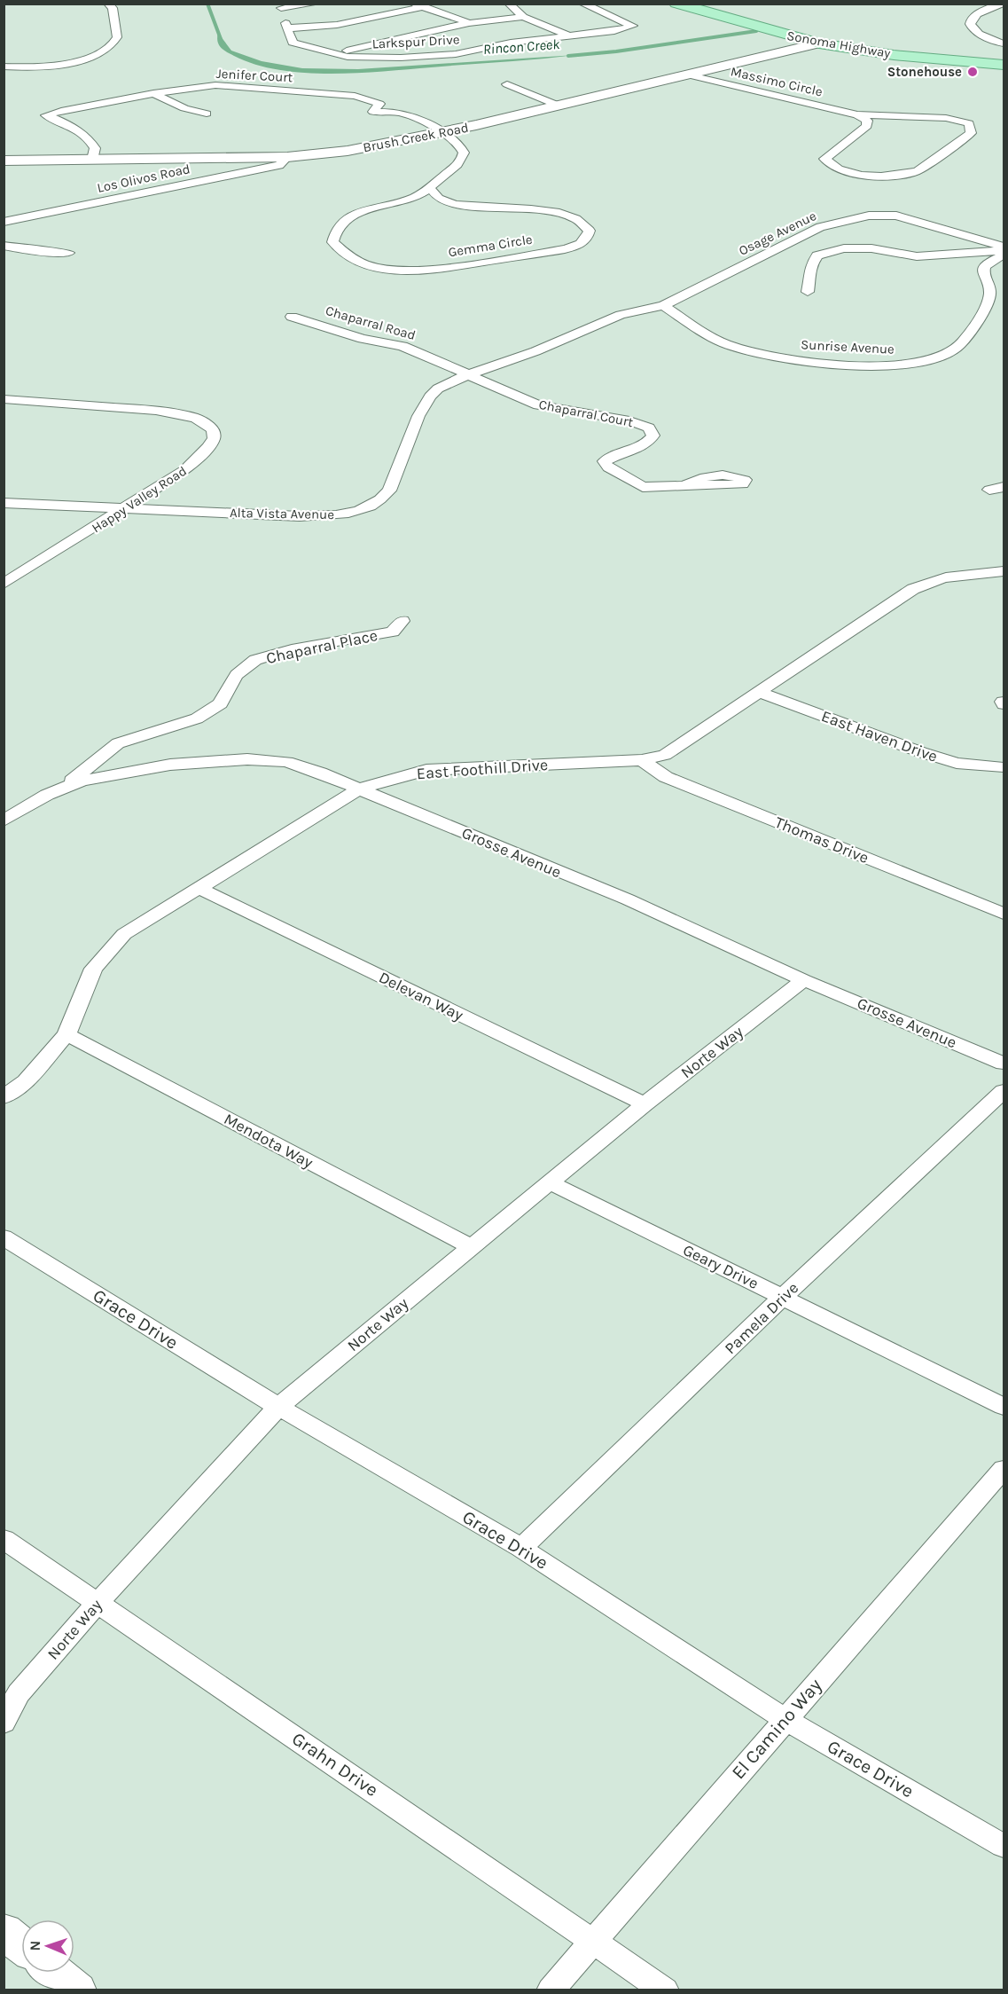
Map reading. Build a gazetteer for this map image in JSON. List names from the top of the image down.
{
  "streets": {
    "main road": ["Sonoma Highway"],
    "street": [
      "Larkspur Drive",
      "Jenifer Court",
      "Massimo Circle",
      "Brush Creek Road",
      "Los Olivos Road",
      "Osage Avenue",
      "Gemma Circle",
      "Chaparral Road",
      "Sunrise Avenue",
      "Chaparral Court",
      "Happy Valley Road",
      "Alta Vista Avenue",
      "Chaparral Place",
      "East Haven Drive",
      "East Foothill Drive",
      "Thomas Drive",
      "Grosse Avenue",
      "Delevan Way",
      "Norte Way",
      "Mendota Way",
      "Geary Drive",
      "Pamela Drive",
      "Grace Drive",
      "El Camino Way",
      "Grahn Drive"
    ]
  },
  "crossings": [
    ["Sonoma Highway", "Brush Creek Road"],
    ["Jenifer Court", "Brush Creek Road"],
    ["Jenifer Court", "Gemma Circle"],
    ["Massimo Circle", "Brush Creek Road"],
    ["Brush Creek Road", "Los Olivos Road"],
    ["Brush Creek Road", "Gemma Circle"],
    ["Osage Avenue", "Sunrise Avenue"],
    ["Osage Avenue", "Alta Vista Avenue"],
    ["Chaparral Road", "Chaparral Court"],
    ["Chaparral Road", "Alta Vista Avenue"],
    ["Sunrise Avenue", "Alta Vista Avenue"],
    ["Chaparral Court", "Alta Vista Avenue"],
    ["Happy Valley Road", "Alta Vista Avenue"],
    ["Chaparral Place", "Grosse Avenue"],
    ["East Haven Drive", "East Foothill Drive"],
    ["East Foothill Drive", "Thomas Drive"],
    ["East Foothill Drive", "Grosse Avenue"],
    ["East Foothill Drive", "Delevan Way"],
    ["East Foothill Drive", "Mendota Way"],
    ["Grosse Avenue", "Norte Way"],
    ["Delevan Way", "Norte Way"],
    ["Norte Way", "Mendota Way"],
    ["Norte Way", "Geary Drive"],
    ["Norte Way", "Grace Drive"],
    ["Norte Way", "Grahn Drive"],
    ["Geary Drive", "Pamela Drive"],
    ["Pamela Drive", "Grace Drive"],
    ["Grace Drive", "El Camino Way"],
    ["El Camino Way", "Grahn Drive"]
  ],
  "water": ["Rincon Creek"],
  "places": ["Stonehouse"],
  "north": "left"
}
